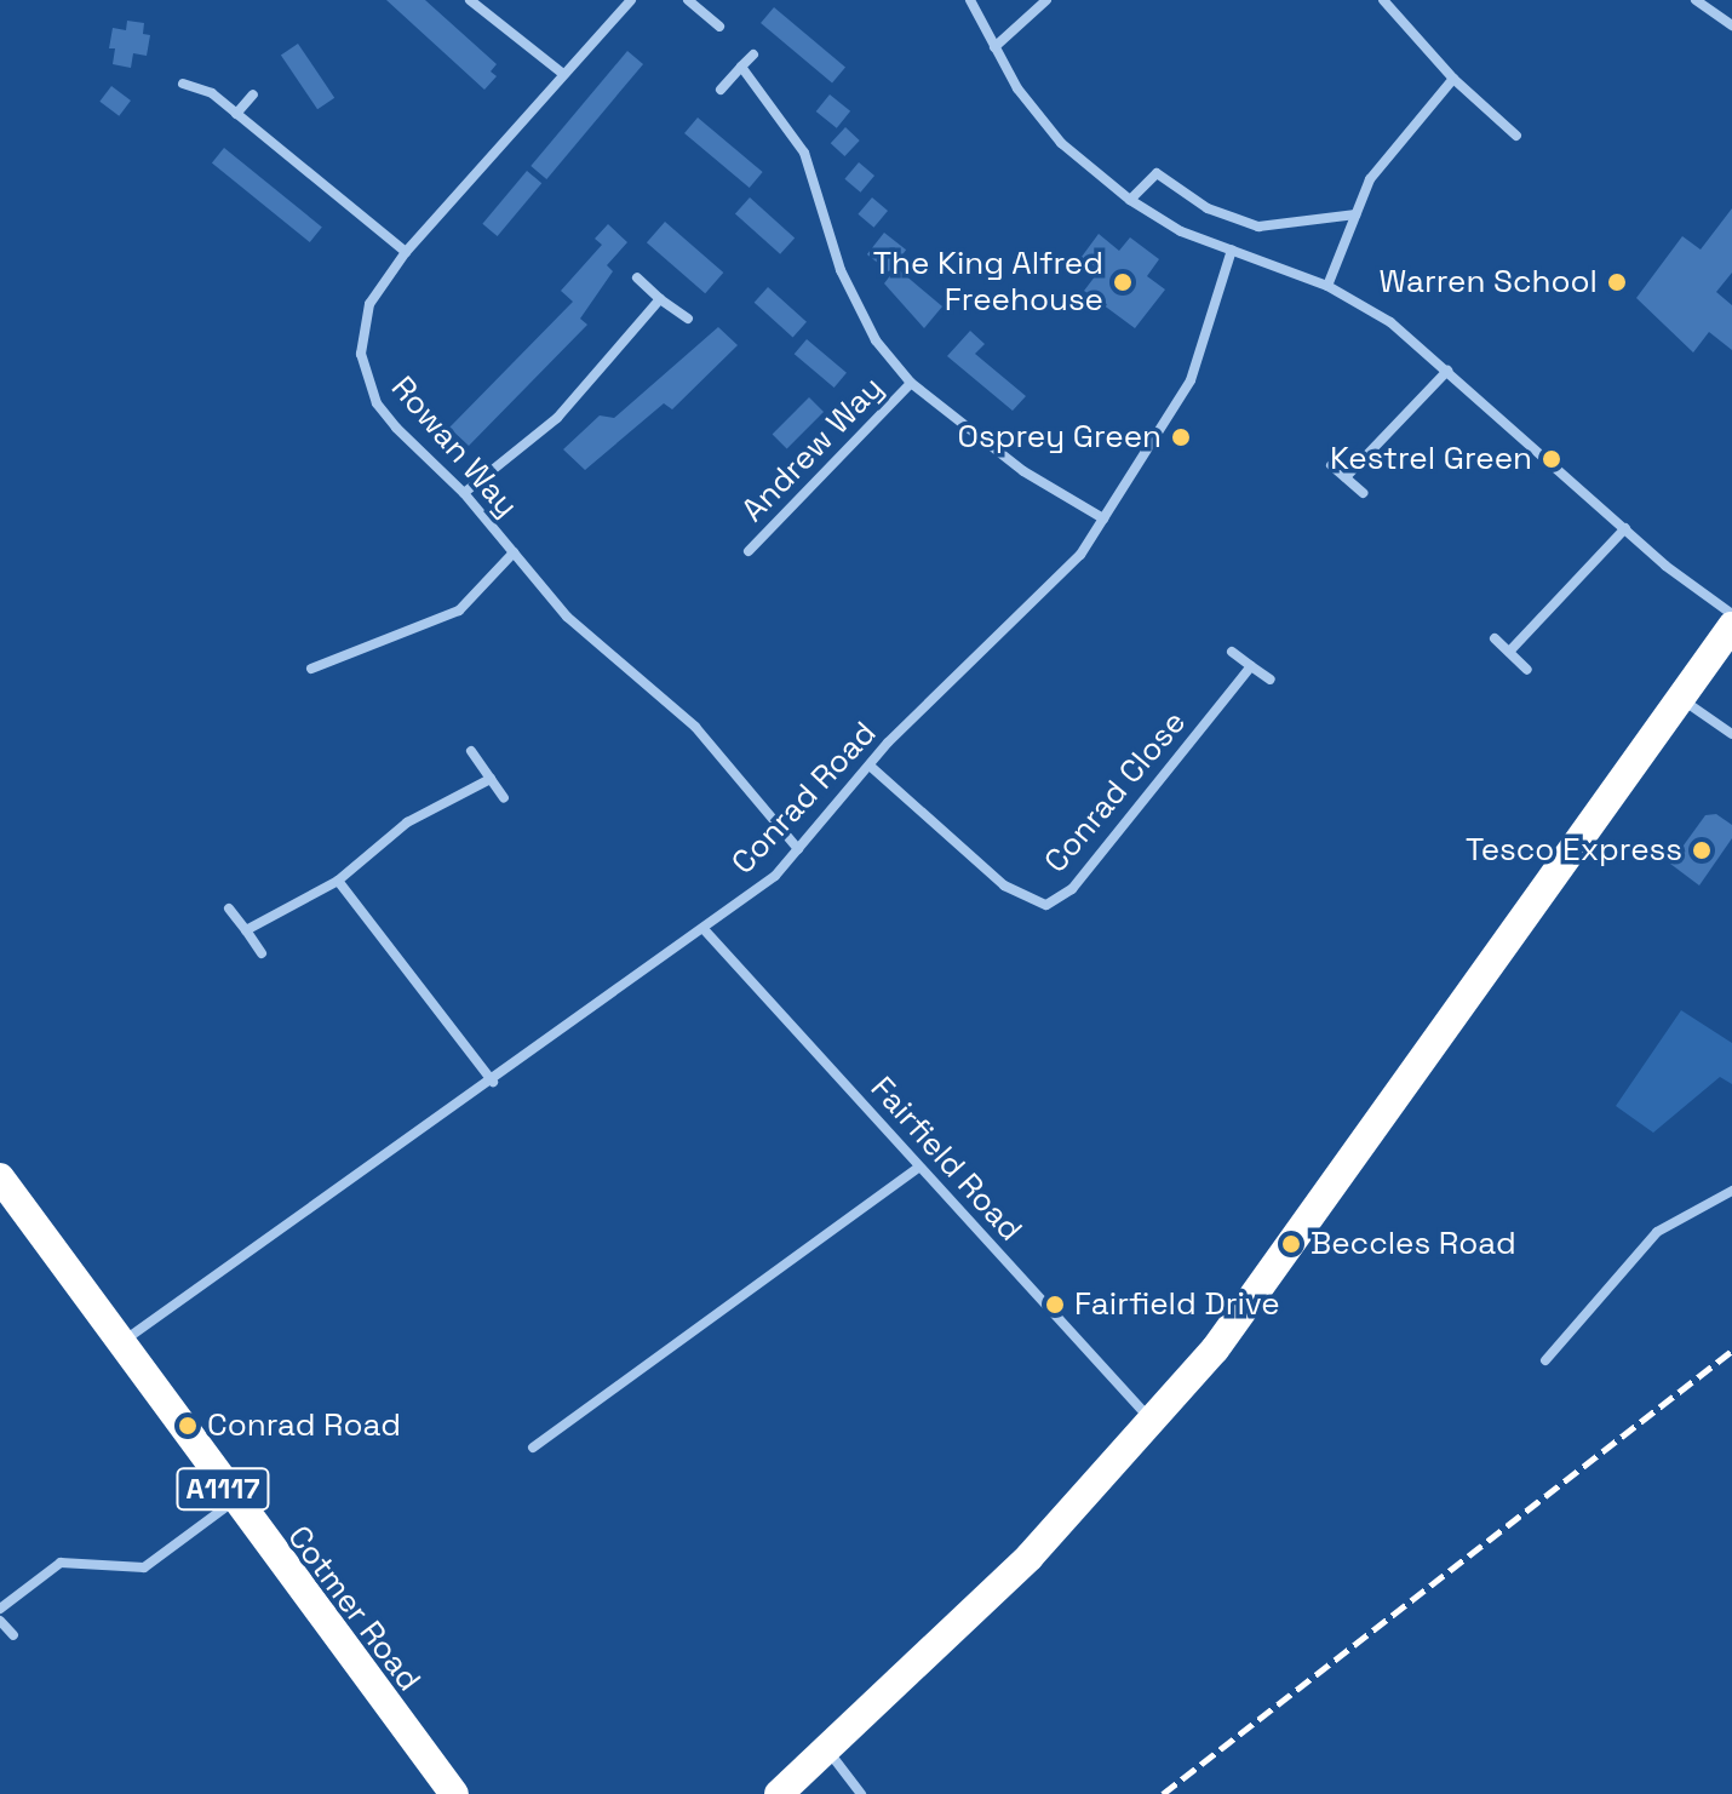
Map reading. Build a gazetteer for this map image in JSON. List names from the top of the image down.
{
  "streets": {
    "highway": ["A1117", "Cotmer Road"],
    "street": [
      "Rowan Way",
      "Andrew Way",
      "Conrad Close",
      "Conrad Road",
      "Fairfield Road"
    ]
  },
  "crossings": [
    ["Rowan Way", "Conrad Road"],
    ["Conrad Close", "Conrad Road"],
    ["Conrad Road", "Fairfield Road"],
    ["Conrad Road", "Cotmer Road"]
  ],
  "places": [
    "The King Alfred Freehouse",
    "Warren School",
    "Osprey Green",
    "Kestrel Green",
    "Tesco Express",
    "Beccles Road",
    "Fairfield Drive",
    "Conrad Road"
  ]
}
